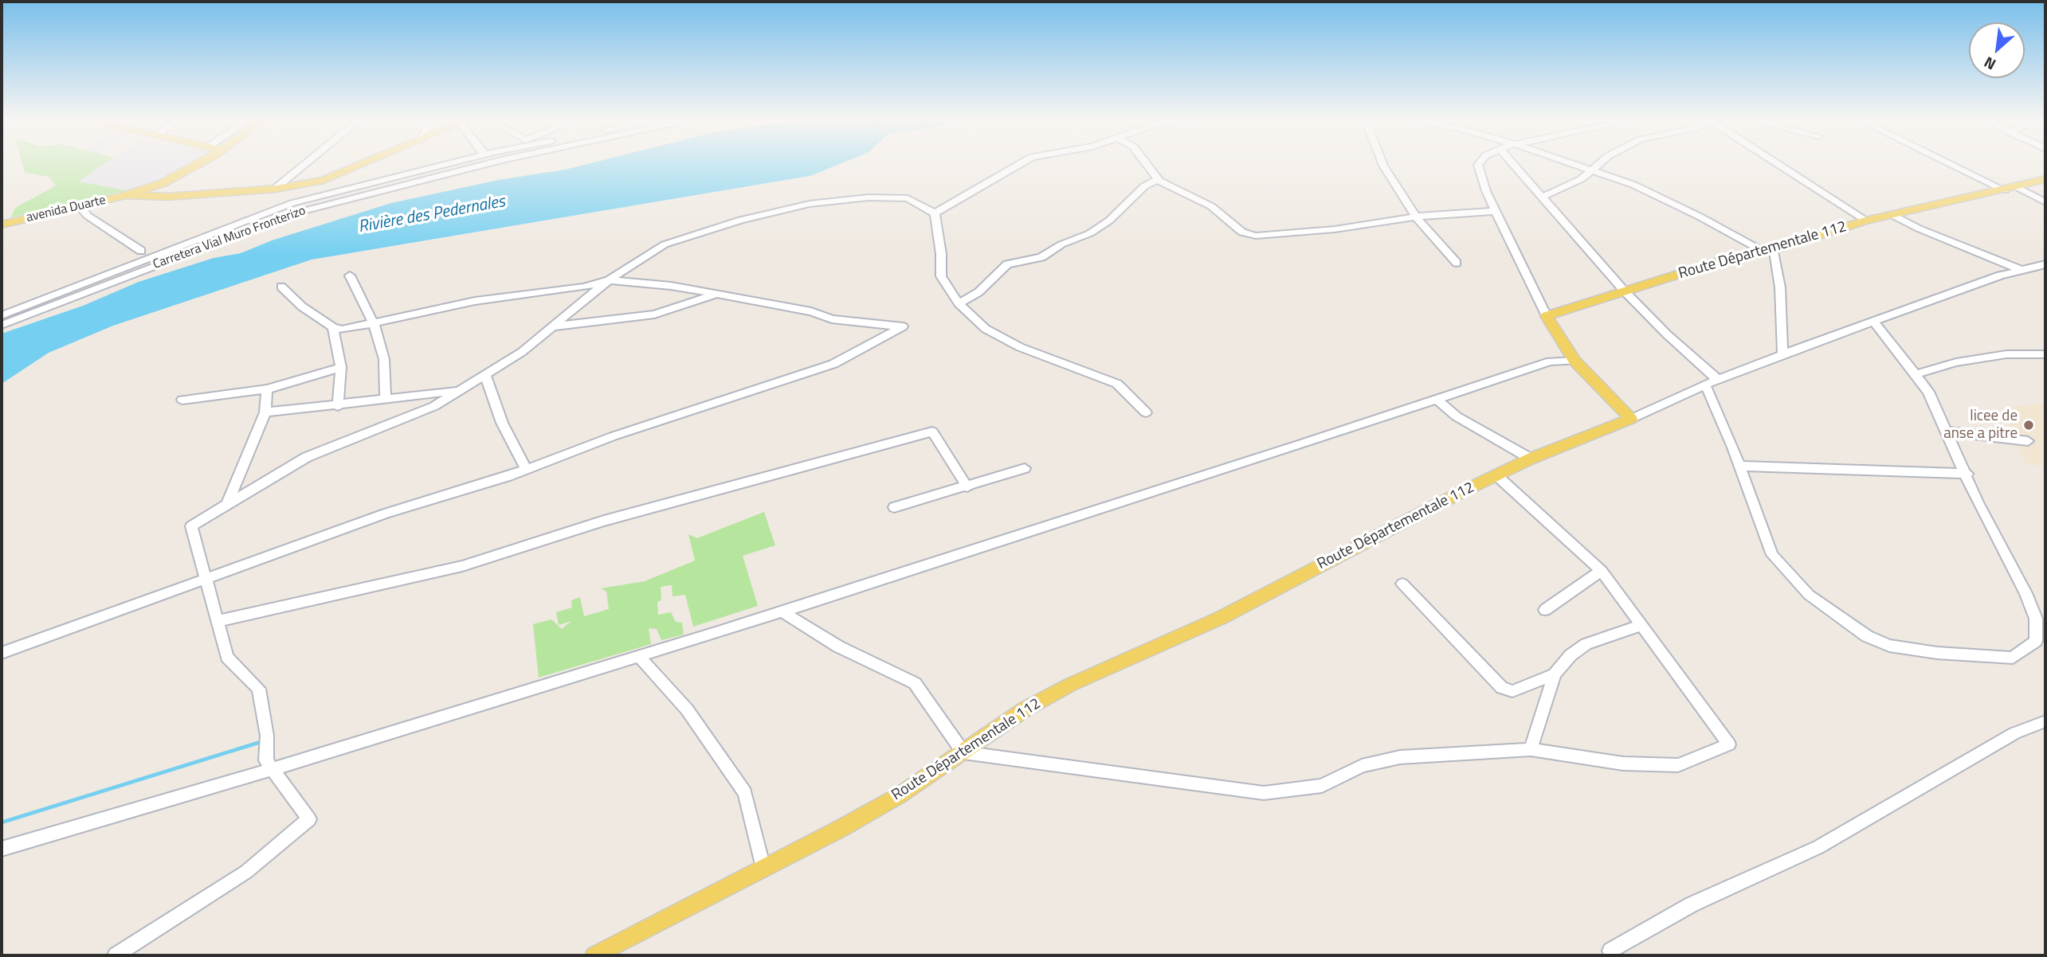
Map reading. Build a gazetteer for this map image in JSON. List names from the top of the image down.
{
  "streets": {
    "main road": ["avenida Duarte", "Route Départementale 112"],
    "street": ["Carretera Vial Muro Fronterizo"]
  },
  "water": ["Rivière des Pedernales"],
  "places": ["licee de anse a pitre"],
  "north": "bottom left"
}
